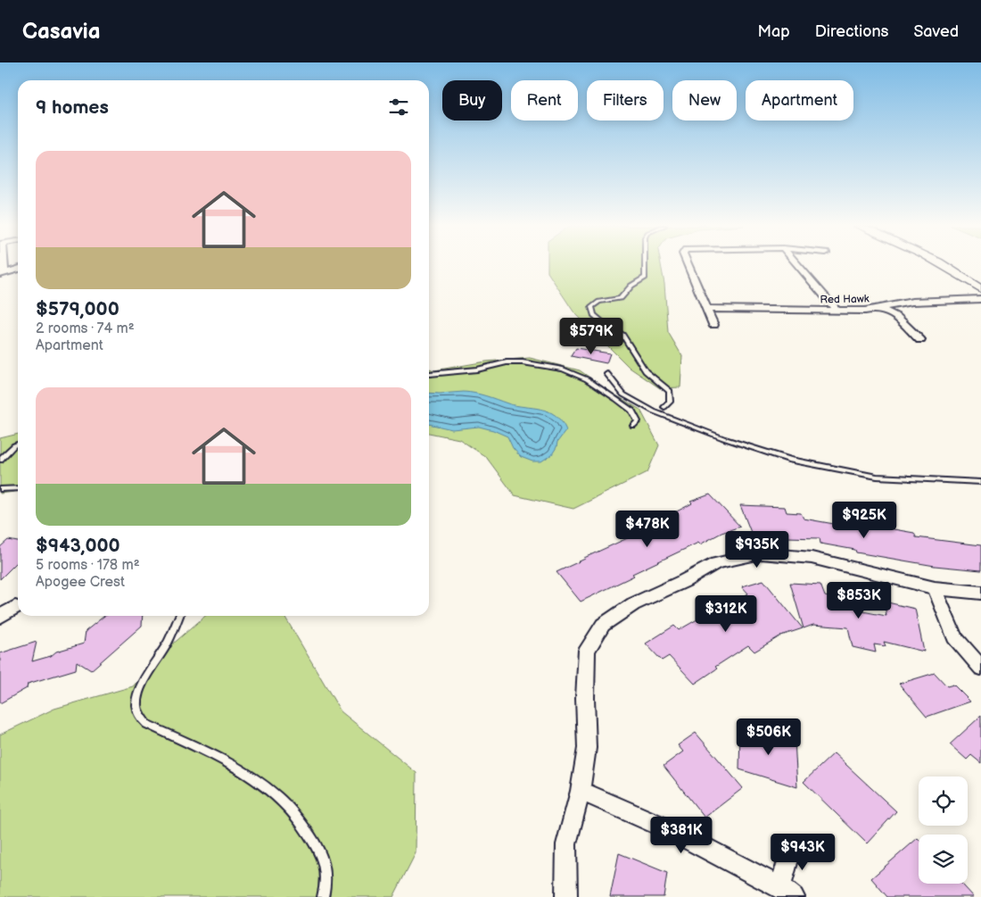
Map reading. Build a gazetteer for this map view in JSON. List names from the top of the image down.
{
  "streets": {
    "street": ["Red Hawk"]
  },
  "page": {
    "header": "Casavia",
    "nav": ["Map", "Directions", "Saved"],
    "chip": [
      "Buy",
      "Rent",
      "Filters",
      "New",
      "Apartment"
    ],
    "heading": "9 homes",
    "list": [
      {
        "name": "$579,000",
        "note": "2 rooms · 74 m² · Apartment"
      },
      {
        "name": "$943,000",
        "note": "5 rooms · 178 m² · Apogee Crest"
      }
    ],
    "price": [
      "$579K",
      "$925K",
      "$478K",
      "$935K",
      "$853K",
      "$312K",
      "$506K",
      "$381K",
      "$943K"
    ]
  }
}
